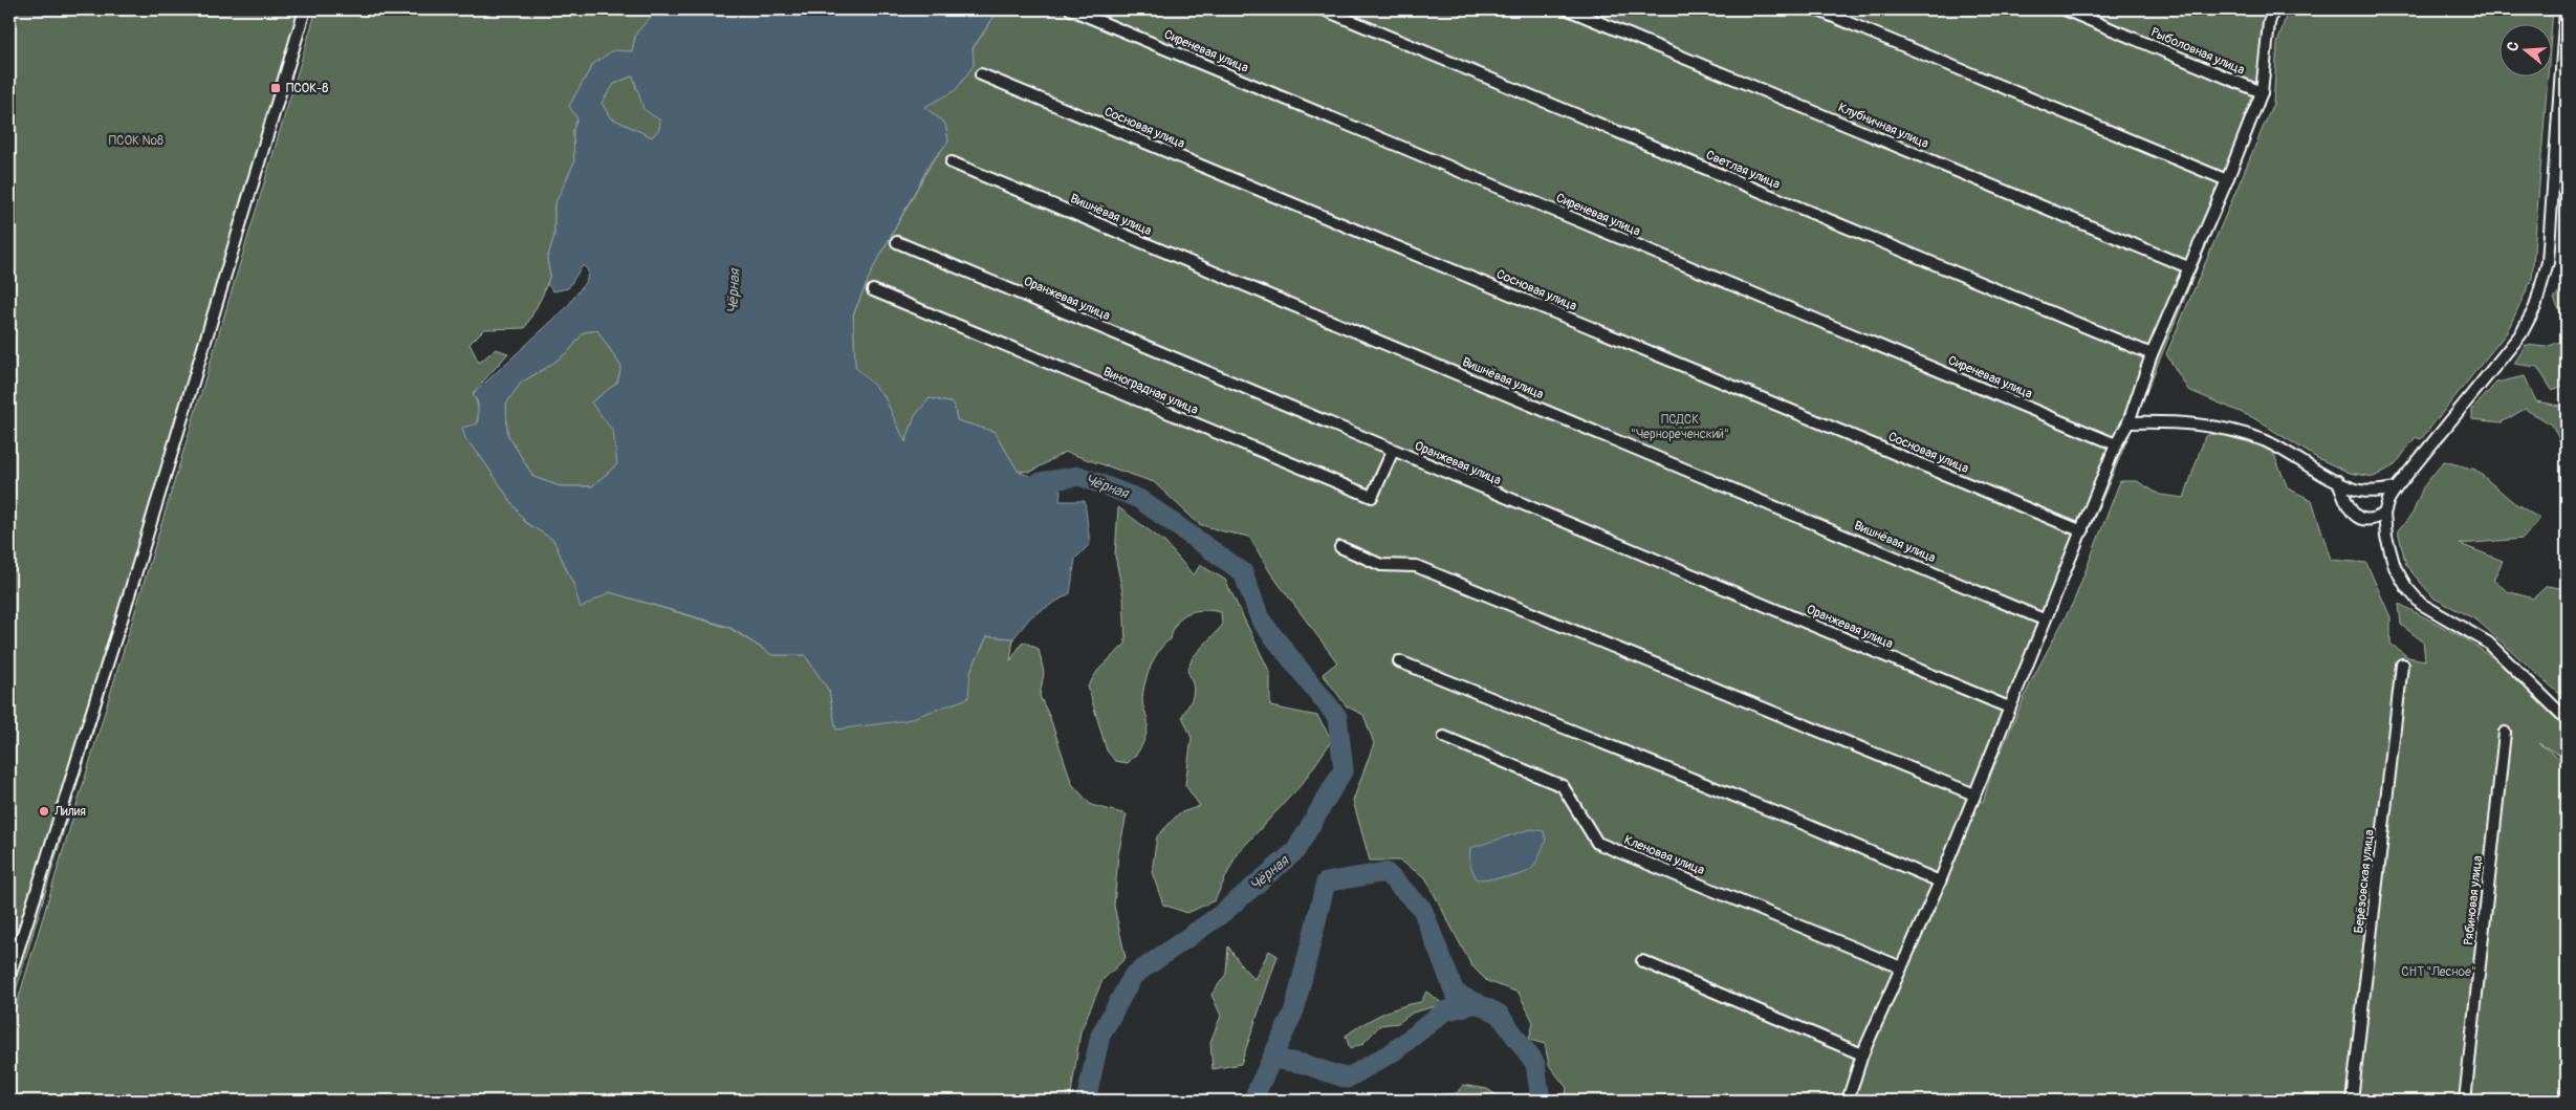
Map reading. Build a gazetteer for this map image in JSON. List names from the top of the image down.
{
  "streets": {
    "street": [
      "Сиреневая улица",
      "Рыболовная улица",
      "Клубничная улица",
      "Сосновая улица",
      "Светлая улица",
      "Вишнёвая улица",
      "Оранжевая улица",
      "Виноградная улица",
      "Кленовая улица",
      "Берёзовская улица",
      "Рябиновая улица"
    ]
  },
  "crossings": [
    ["Оранжевая улица", "Виноградная улица"]
  ],
  "water": ["Чёрная"],
  "parks": ["ПСОК №8", "ПСДСК \"Чернореченский\"", "СНТ \"Лесное\""],
  "places": {
    "transit": ["ПСОК-8"],
    "other": ["Лилия"]
  },
  "north": "left"
}
